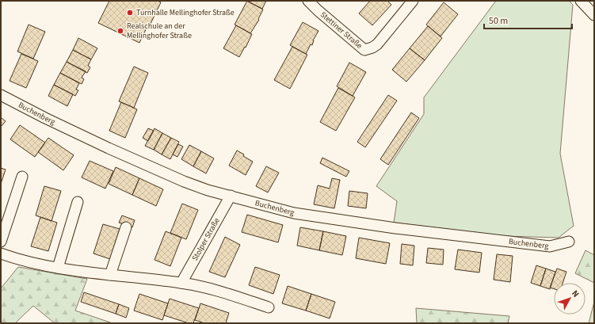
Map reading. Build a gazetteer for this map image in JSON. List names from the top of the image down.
{
  "streets": {
    "street": ["Stettiner Straße", "Buchenberg", "Stolper Straße"]
  },
  "crossings": [
    ["Buchenberg", "Stolper Straße"]
  ],
  "places": ["Turnhalle Mellinghofer Straße", "Realschule an der Mellinghofer Straße"],
  "scale_bar": "50 m",
  "north": "top right"
}
